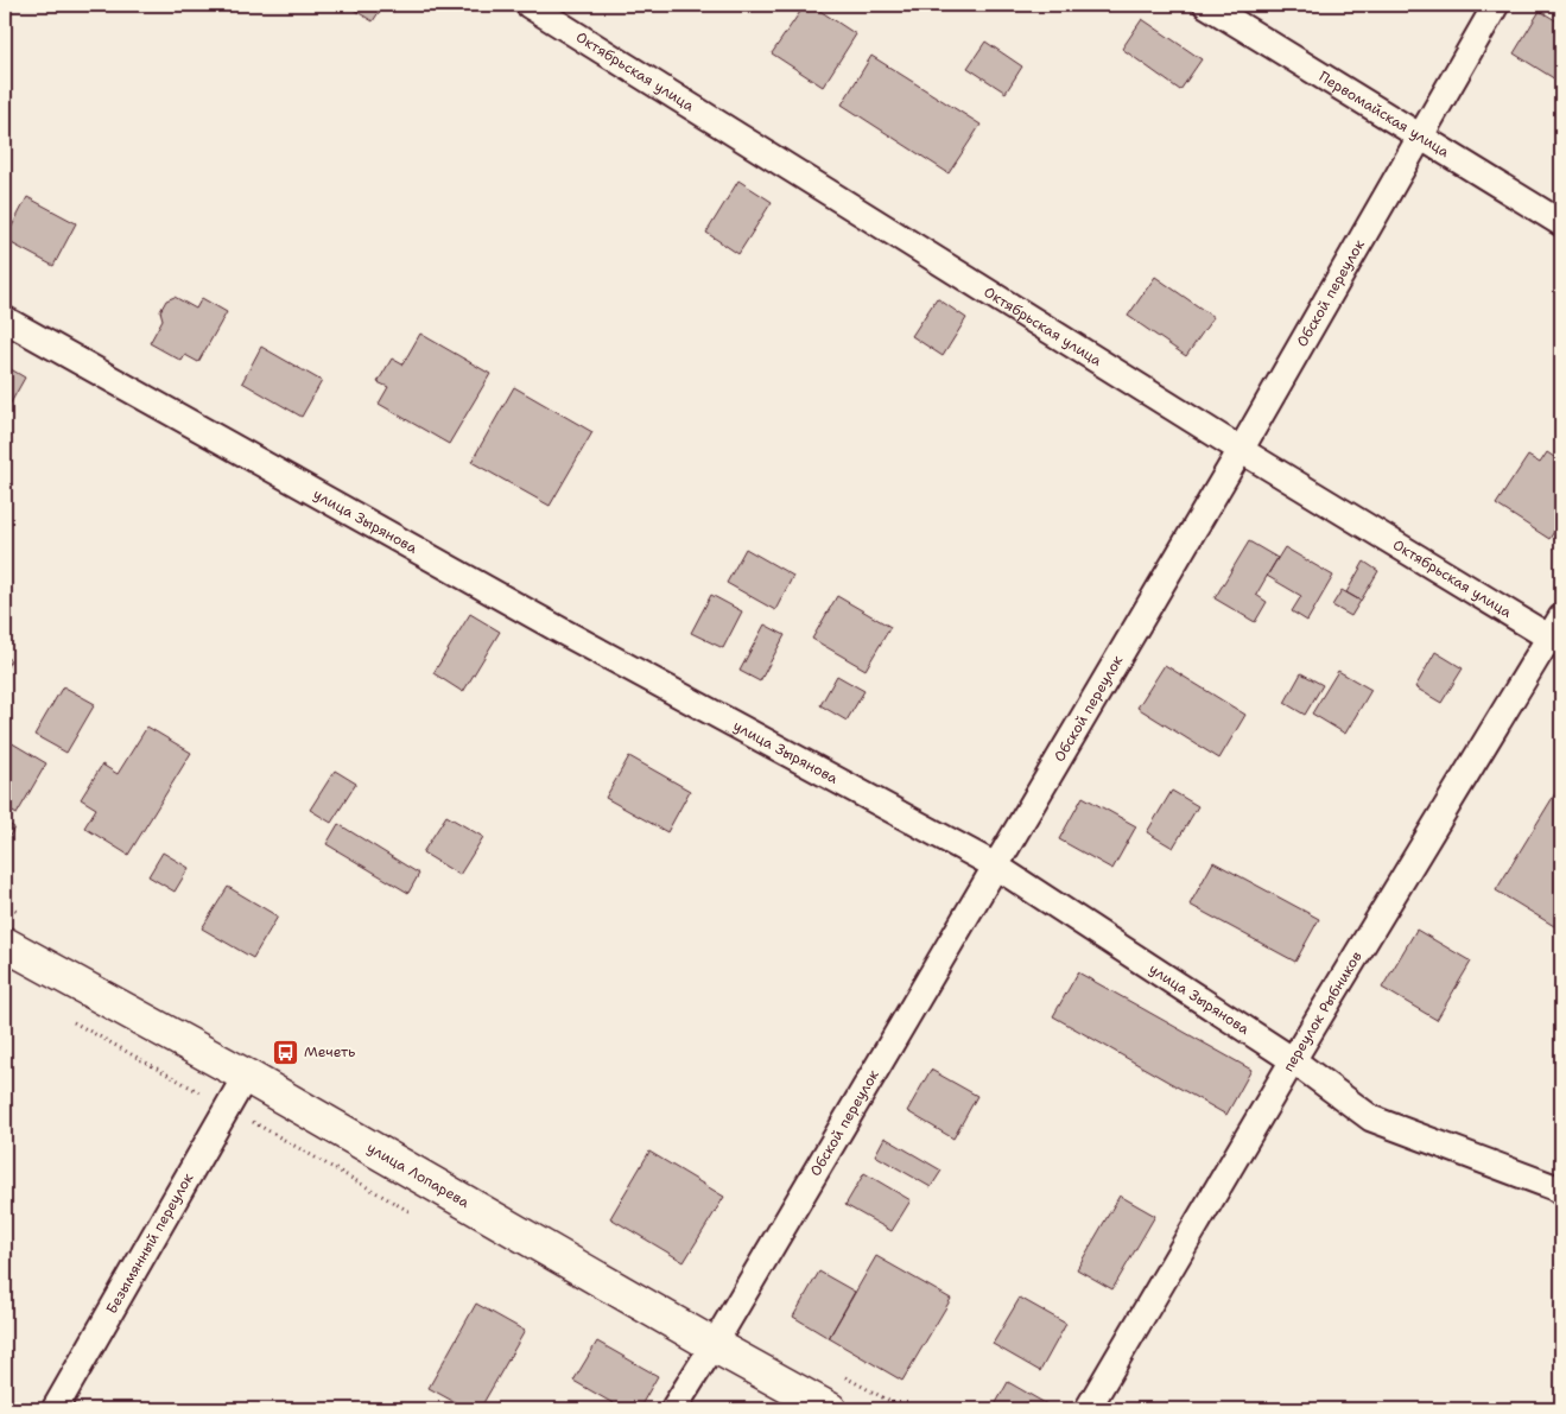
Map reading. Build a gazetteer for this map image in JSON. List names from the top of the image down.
{
  "streets": {
    "main road": ["улица Лопарева"],
    "street": [
      "Октябрьская улица",
      "Первомайская улица",
      "Обской переулок",
      "улица Зырянова",
      "переулок Рыбников",
      "Безымянный переулок"
    ]
  },
  "crossings": [
    ["Октябрьская улица", "Обской переулок"],
    ["Октябрьская улица", "переулок Рыбников"],
    ["Первомайская улица", "Обской переулок"],
    ["Обской переулок", "улица Зырянова"],
    ["Обской переулок", "улица Лопарева"],
    ["улица Зырянова", "переулок Рыбников"],
    ["улица Лопарева", "Безымянный переулок"]
  ],
  "places": {
    "bus stop": ["Мечеть"]
  }
}
